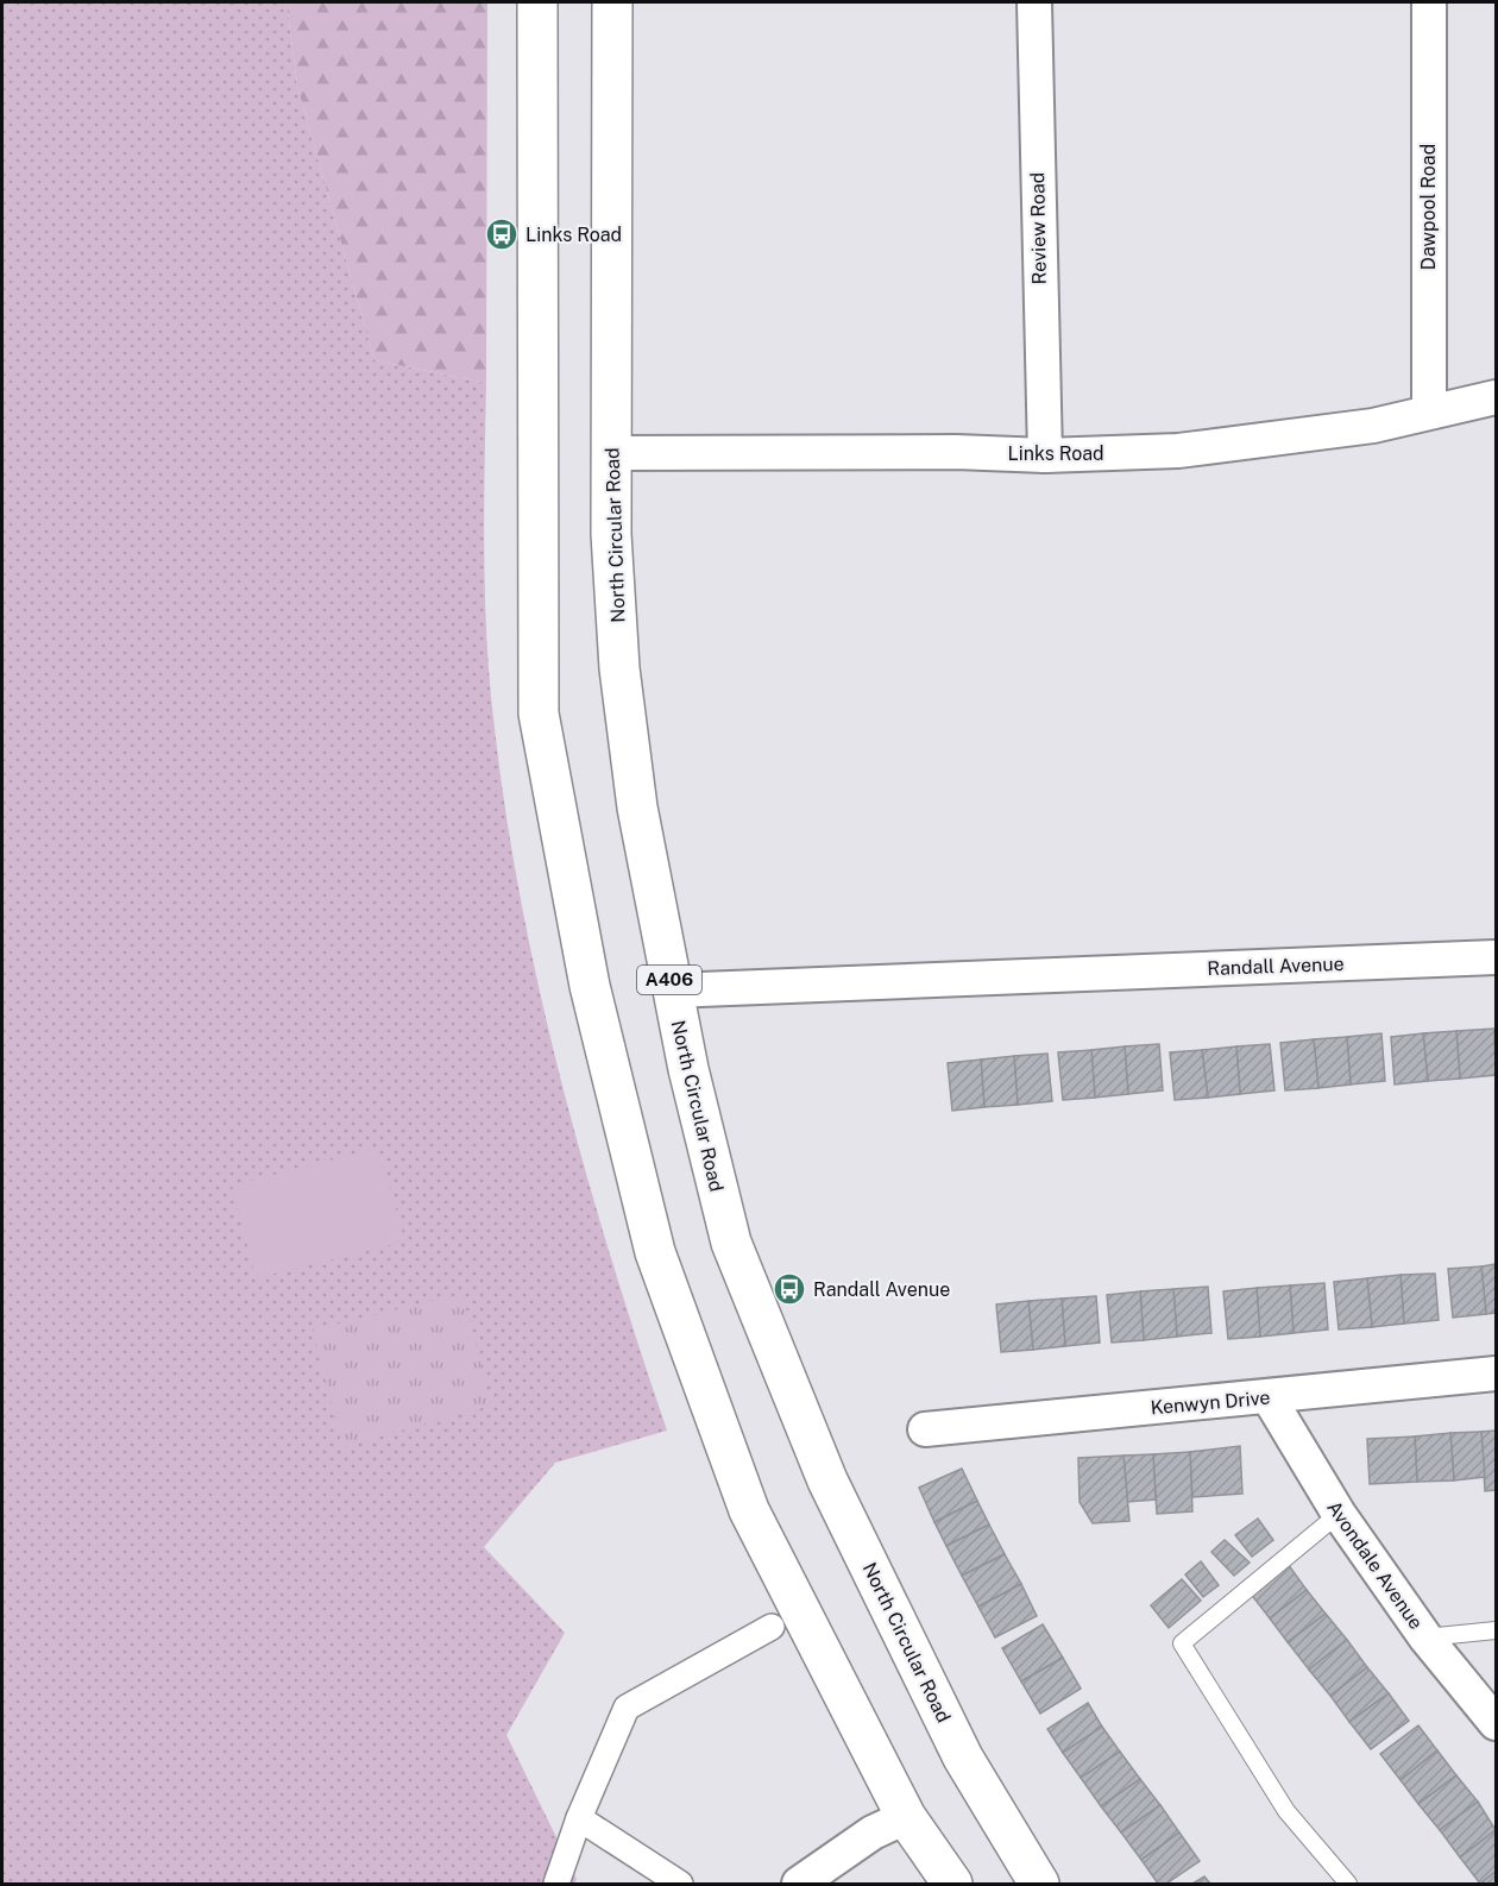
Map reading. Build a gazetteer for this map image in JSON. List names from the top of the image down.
{
  "streets": {
    "highway": ["North Circular Road", "A406"],
    "street": [
      "Dawpool Road",
      "Review Road",
      "Links Road",
      "Randall Avenue",
      "Kenwyn Drive",
      "Avondale Avenue"
    ]
  },
  "crossings": [
    ["Dawpool Road", "Links Road"],
    ["Review Road", "Links Road"],
    ["Links Road", "North Circular Road"],
    ["North Circular Road", "Randall Avenue"],
    ["Kenwyn Drive", "Avondale Avenue"]
  ],
  "places": {
    "bus stop": ["Links Road", "Randall Avenue"]
  }
}
